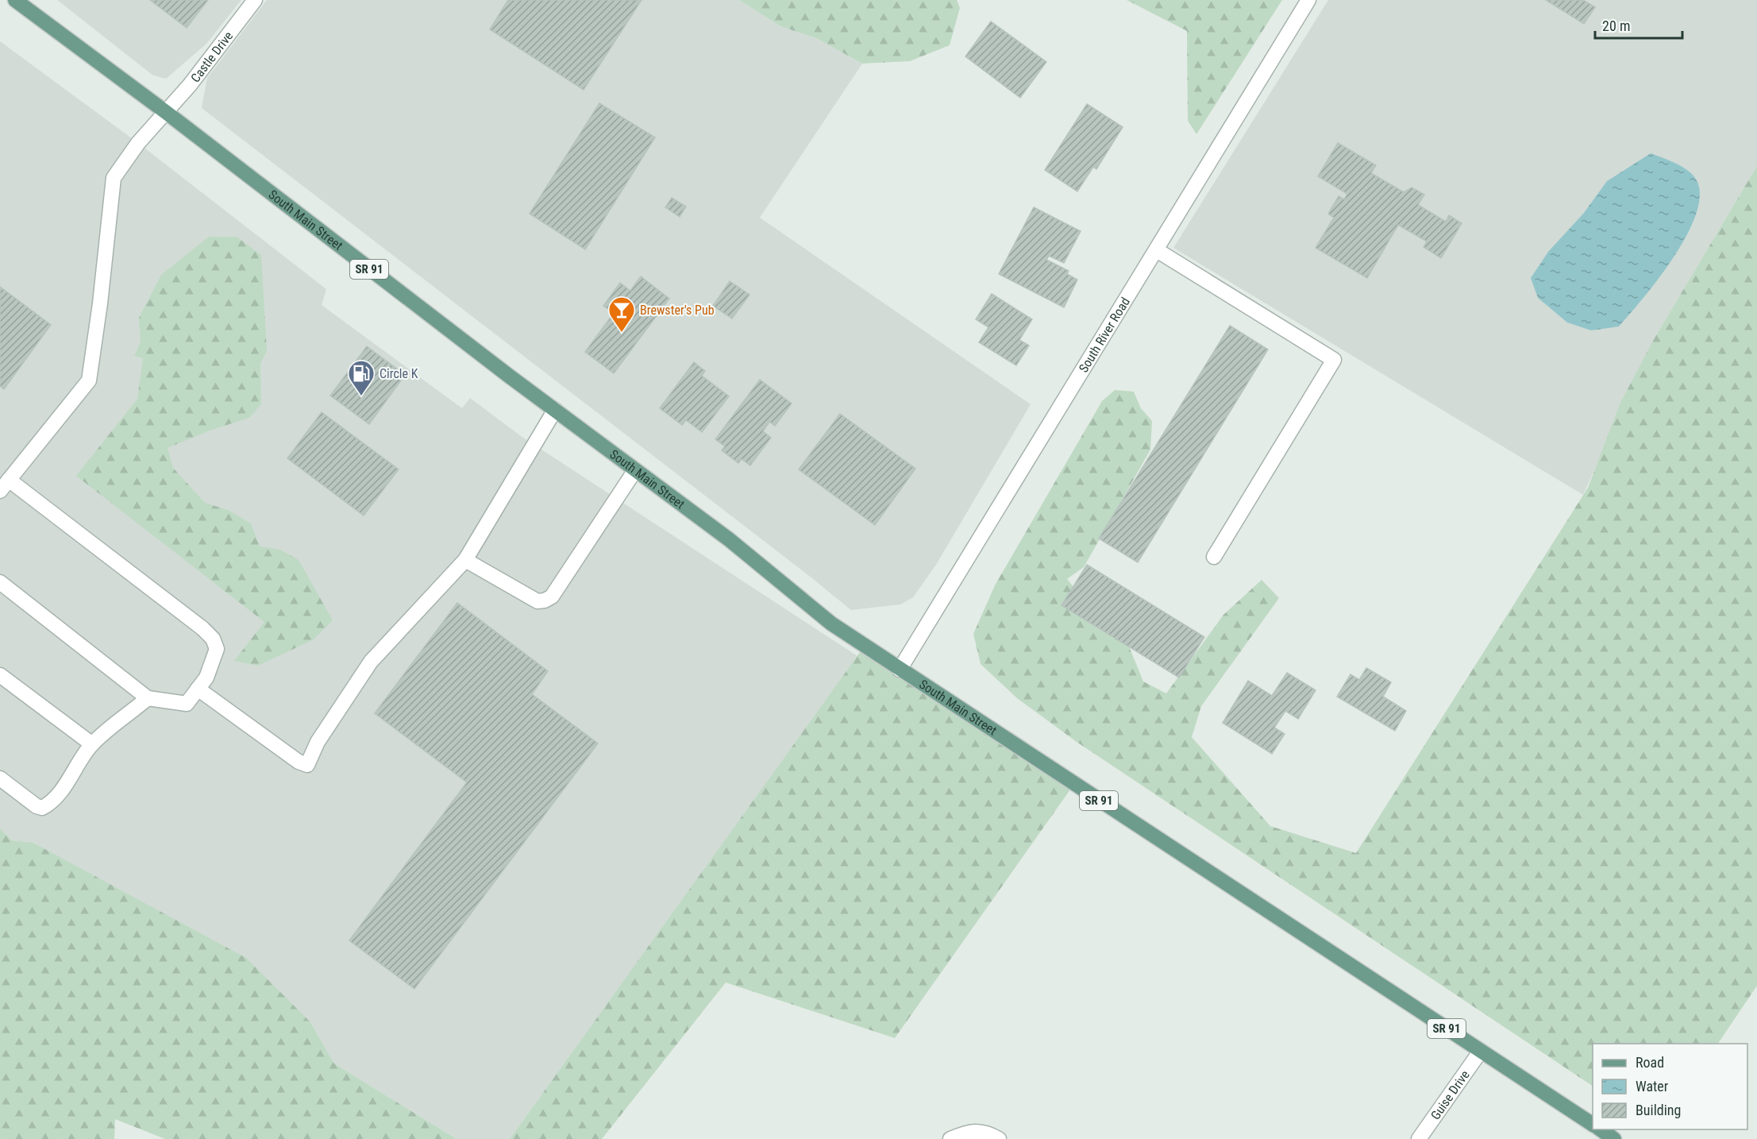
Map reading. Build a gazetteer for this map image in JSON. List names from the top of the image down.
{
  "streets": {
    "main road": ["South Main Street", "SR 91"],
    "street": ["Castle Drive", "South River Road", "Guise Drive"]
  },
  "crossings": [
    ["Castle Drive", "South Main Street"],
    ["South Main Street", "SR 91"],
    ["South Main Street", "South River Road"],
    ["South Main Street", "Guise Drive"],
    ["SR 91", "Guise Drive"]
  ],
  "places": {
    "bar": ["Brewster's Pub"],
    "fuel station": ["Circle K"]
  },
  "legend": ["Road", "Water", "Building"],
  "scale_bar": "20 m"
}
